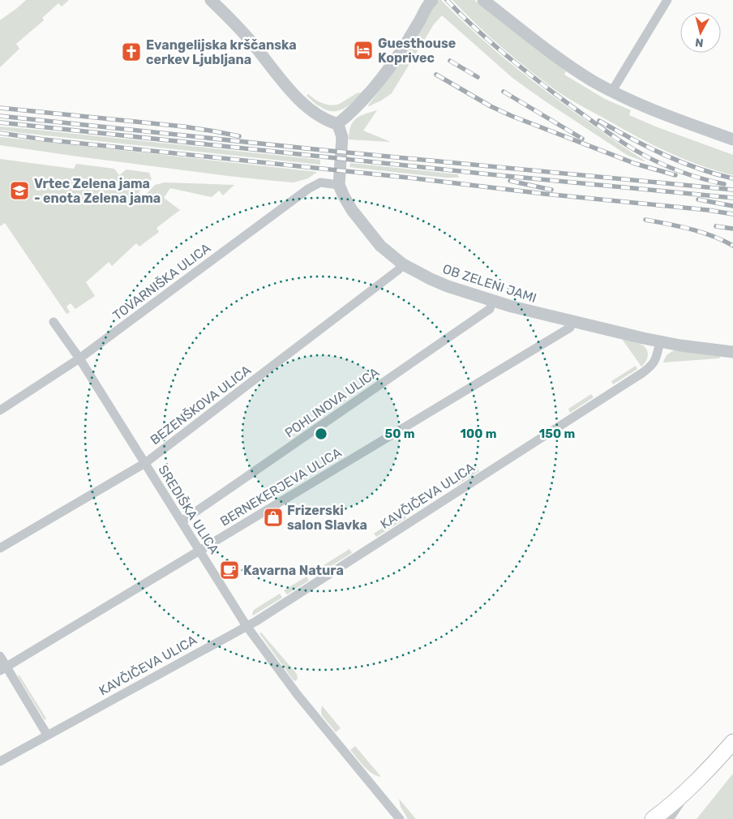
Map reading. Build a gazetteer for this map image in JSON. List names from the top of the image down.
{
  "streets": {
    "street": [
      "TOVARNIŠKA ULICA",
      "OB ZELENI JAMI",
      "POHLINOVA ULICA",
      "BEZENŠKOVA ULICA",
      "BERNEKERJEVA ULICA",
      "KAVČIČEVA ULICA",
      "SREDIŠKA ULICA"
    ]
  },
  "crossings": [
    ["TOVARNIŠKA ULICA", "OB ZELENI JAMI"],
    ["TOVARNIŠKA ULICA", "SREDIŠKA ULICA"],
    ["OB ZELENI JAMI", "POHLINOVA ULICA"],
    ["OB ZELENI JAMI", "BEZENŠKOVA ULICA"],
    ["OB ZELENI JAMI", "BERNEKERJEVA ULICA"],
    ["OB ZELENI JAMI", "KAVČIČEVA ULICA"],
    ["POHLINOVA ULICA", "SREDIŠKA ULICA"],
    ["BEZENŠKOVA ULICA", "SREDIŠKA ULICA"],
    ["BERNEKERJEVA ULICA", "SREDIŠKA ULICA"],
    ["KAVČIČEVA ULICA", "SREDIŠKA ULICA"]
  ],
  "places": {
    "hotel": ["Guesthouse Koprivec"],
    "church": ["Evangelijska krščanska cerkev Ljubljana"],
    "school or university": ["Vrtec Zelena jama - enota Zelena jama"],
    "shop": ["Frizerski salon Slavka"],
    "cafe": ["Kavarna Natura"]
  },
  "north": "bottom",
  "rings": ["50 m", "100 m", "150 m"]
}
